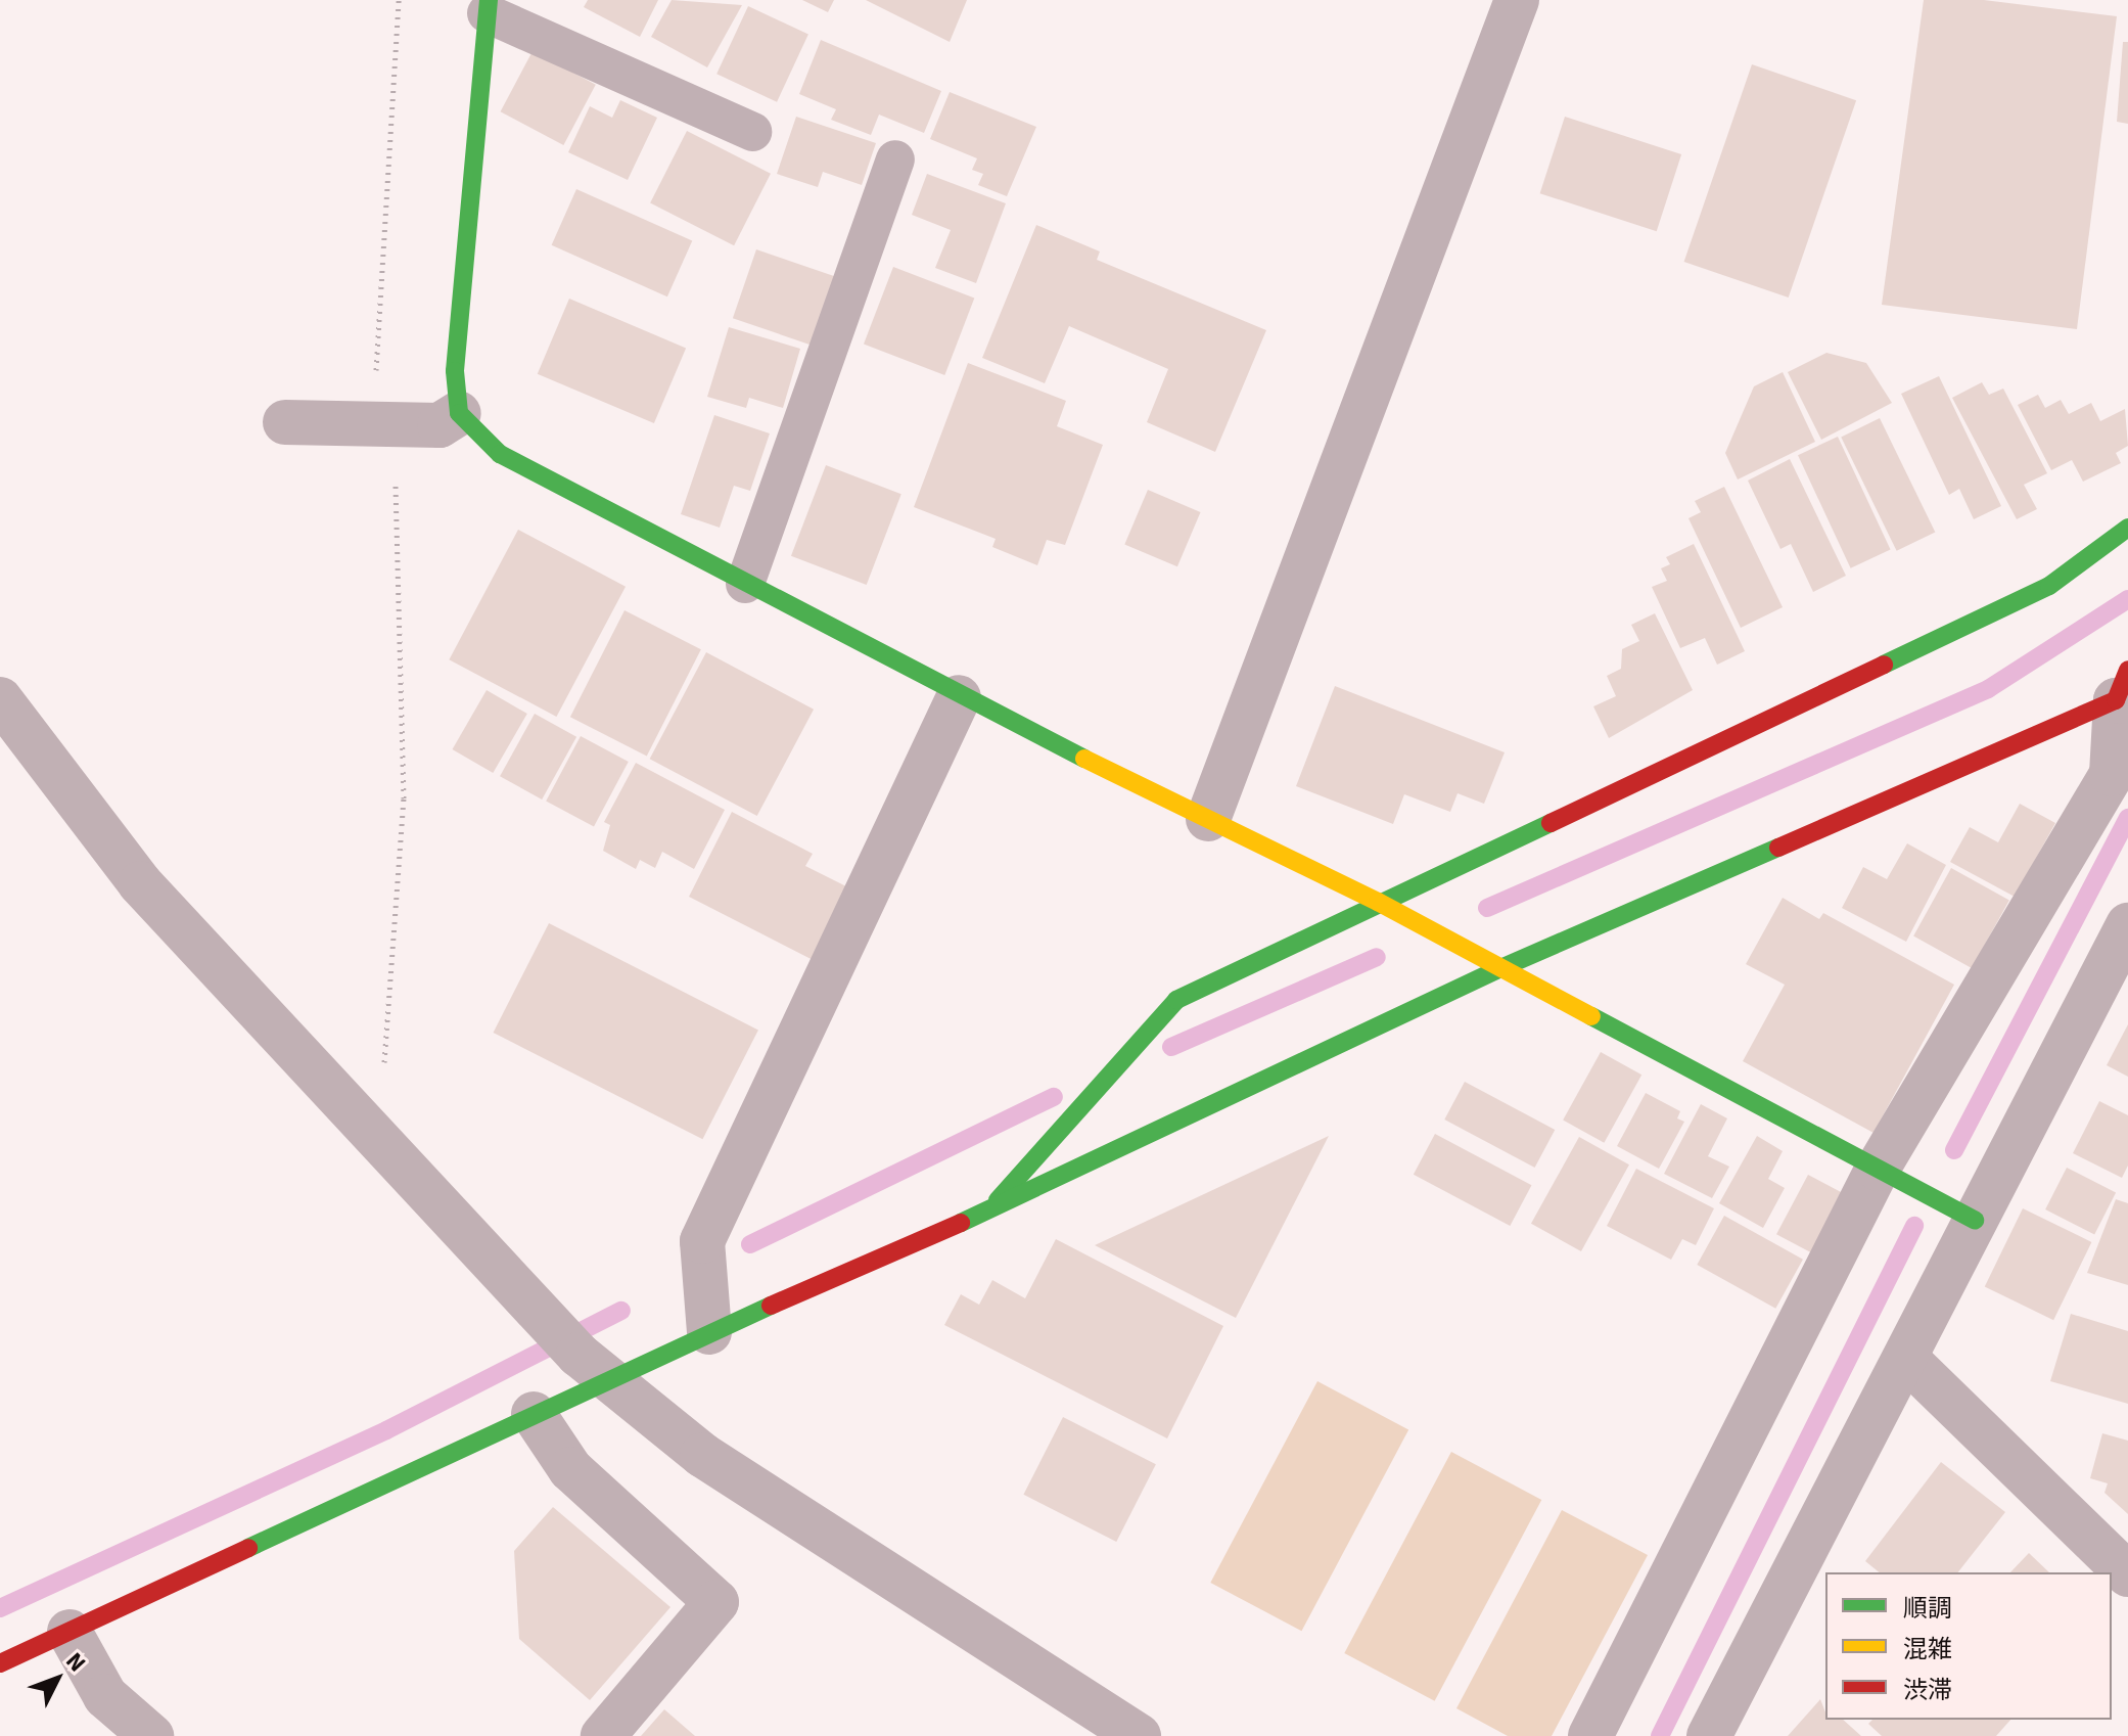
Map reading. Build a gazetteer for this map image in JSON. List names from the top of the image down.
{
  "legend": ["順調", "混雑", "渋滞"],
  "north": "top right"
}
